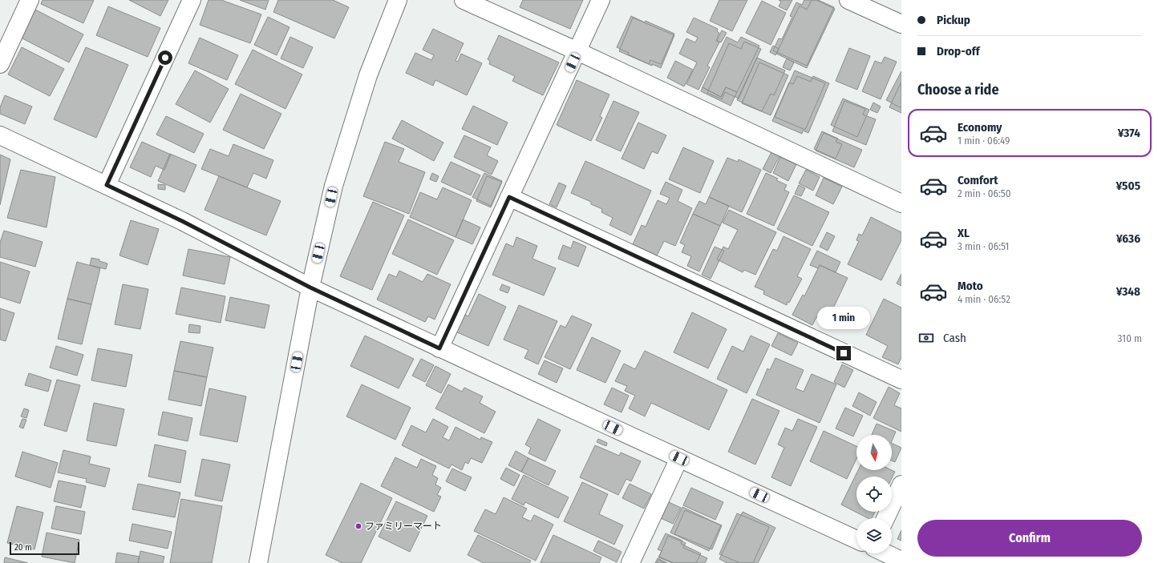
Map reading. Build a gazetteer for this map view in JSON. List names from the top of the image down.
{
  "places": ["ファミリーマート"],
  "scale_bar": "20 m",
  "north": "bottom",
  "page": {
    "banner": ["Pickup", "Drop-off"],
    "heading": "Choose a ride",
    "list": [
      {
        "name": "Economy",
        "note": "1 min · 06:49",
        "value": "¥374"
      },
      {
        "name": "Comfort",
        "note": "2 min · 06:50",
        "value": "¥505"
      },
      {
        "name": "XL",
        "note": "3 min · 06:51",
        "value": "¥636"
      },
      {
        "name": "Moto",
        "note": "4 min · 06:52",
        "value": "¥348"
      }
    ],
    "bubble": "1 min",
    "pay": ["Cash", "310 m"],
    "buttons": "Confirm",
    "scale": "20 m"
  }
}
